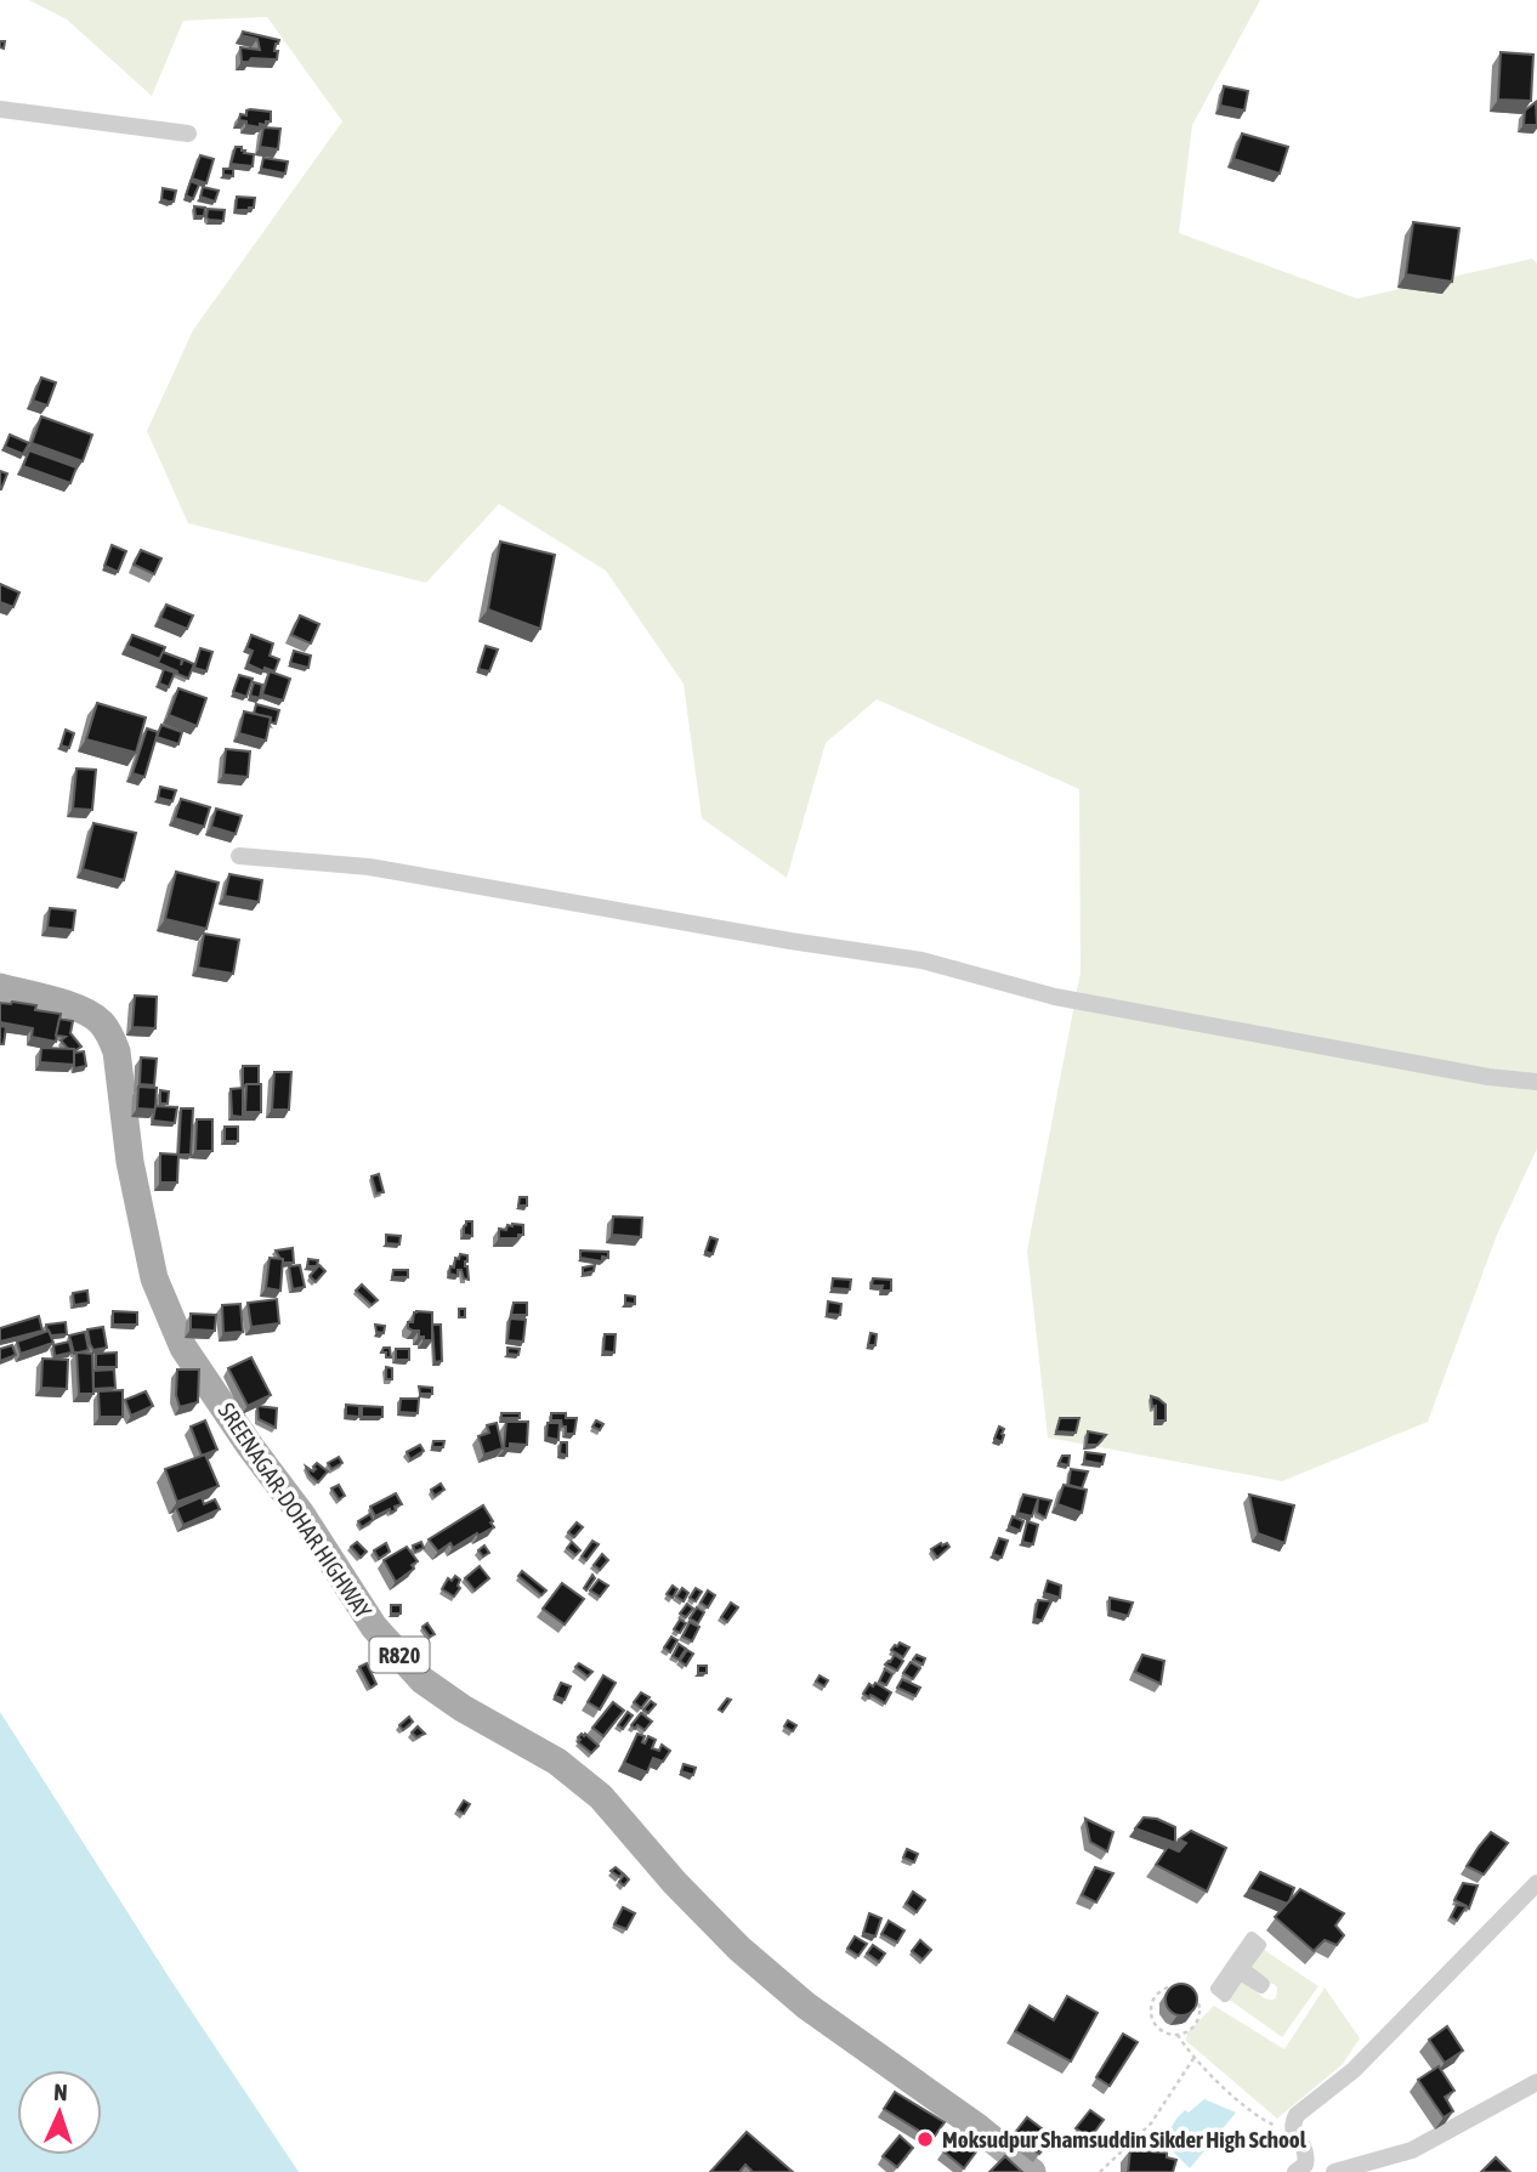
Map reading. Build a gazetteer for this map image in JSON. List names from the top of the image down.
{
  "streets": {
    "main road": ["SREENAGAR-DOHAR HIGHWAY", "R820"]
  },
  "places": ["Moksudpur Shamsuddin Sikder High School"],
  "north": "top"
}
